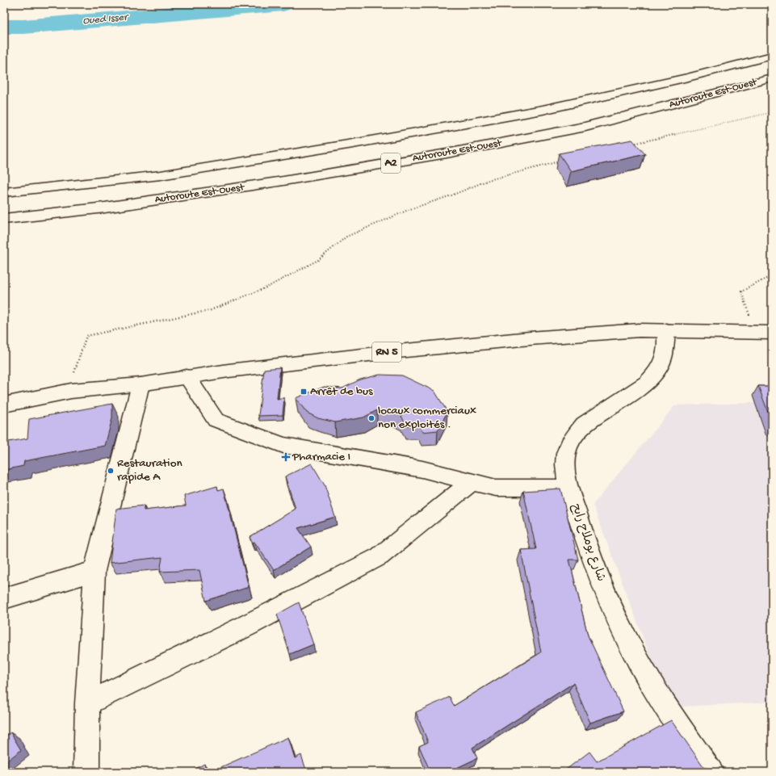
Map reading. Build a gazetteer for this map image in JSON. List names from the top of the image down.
{
  "streets": {
    "main road": [
      "Autoroute Est-Ouest",
      "A2",
      "RN 5",
      "شارع بوملاح رابح"
    ]
  },
  "crossings": [
    ["RN 5", "شارع بوملاح رابح"]
  ],
  "water": ["Oued Isser"],
  "places": {
    "transit": ["Arrêt de bus"],
    "other": ["locaux commerciaux non exploités .", "Restauration rapide A"],
    "health": ["Pharmacie I"]
  }
}
